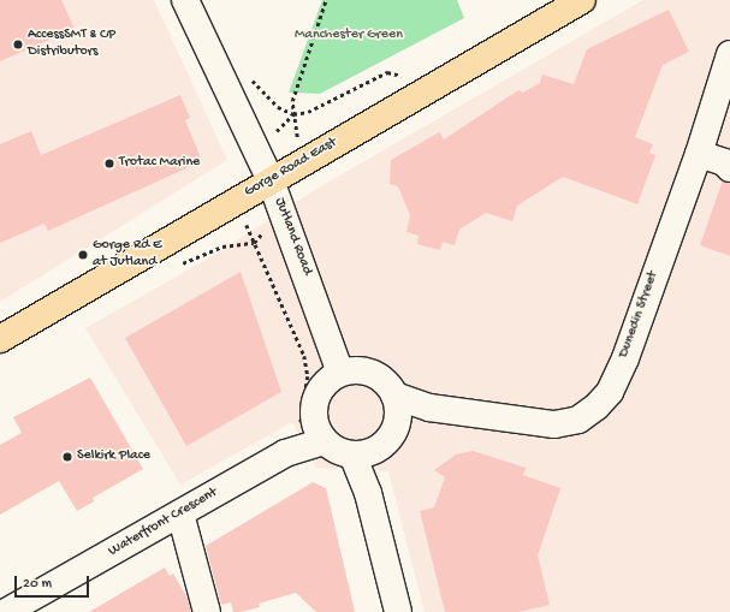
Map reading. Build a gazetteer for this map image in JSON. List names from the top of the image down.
{
  "streets": {
    "main road": ["Gorge Road East"],
    "street": ["Jutland Road", "Dunedin Street", "Waterfront Crescent"]
  },
  "crossings": [
    ["Gorge Road East", "Jutland Road"],
    ["Jutland Road", "Dunedin Street"],
    ["Jutland Road", "Waterfront Crescent"],
    ["Dunedin Street", "Waterfront Crescent"]
  ],
  "parks": ["Manchester Green"],
  "places": [
    "AccessSMT & CP Distributors",
    "Trotac Marine",
    "Gorge Rd E at Jutland",
    "Selkirk Place"
  ],
  "scale_bar": "20 m"
}
